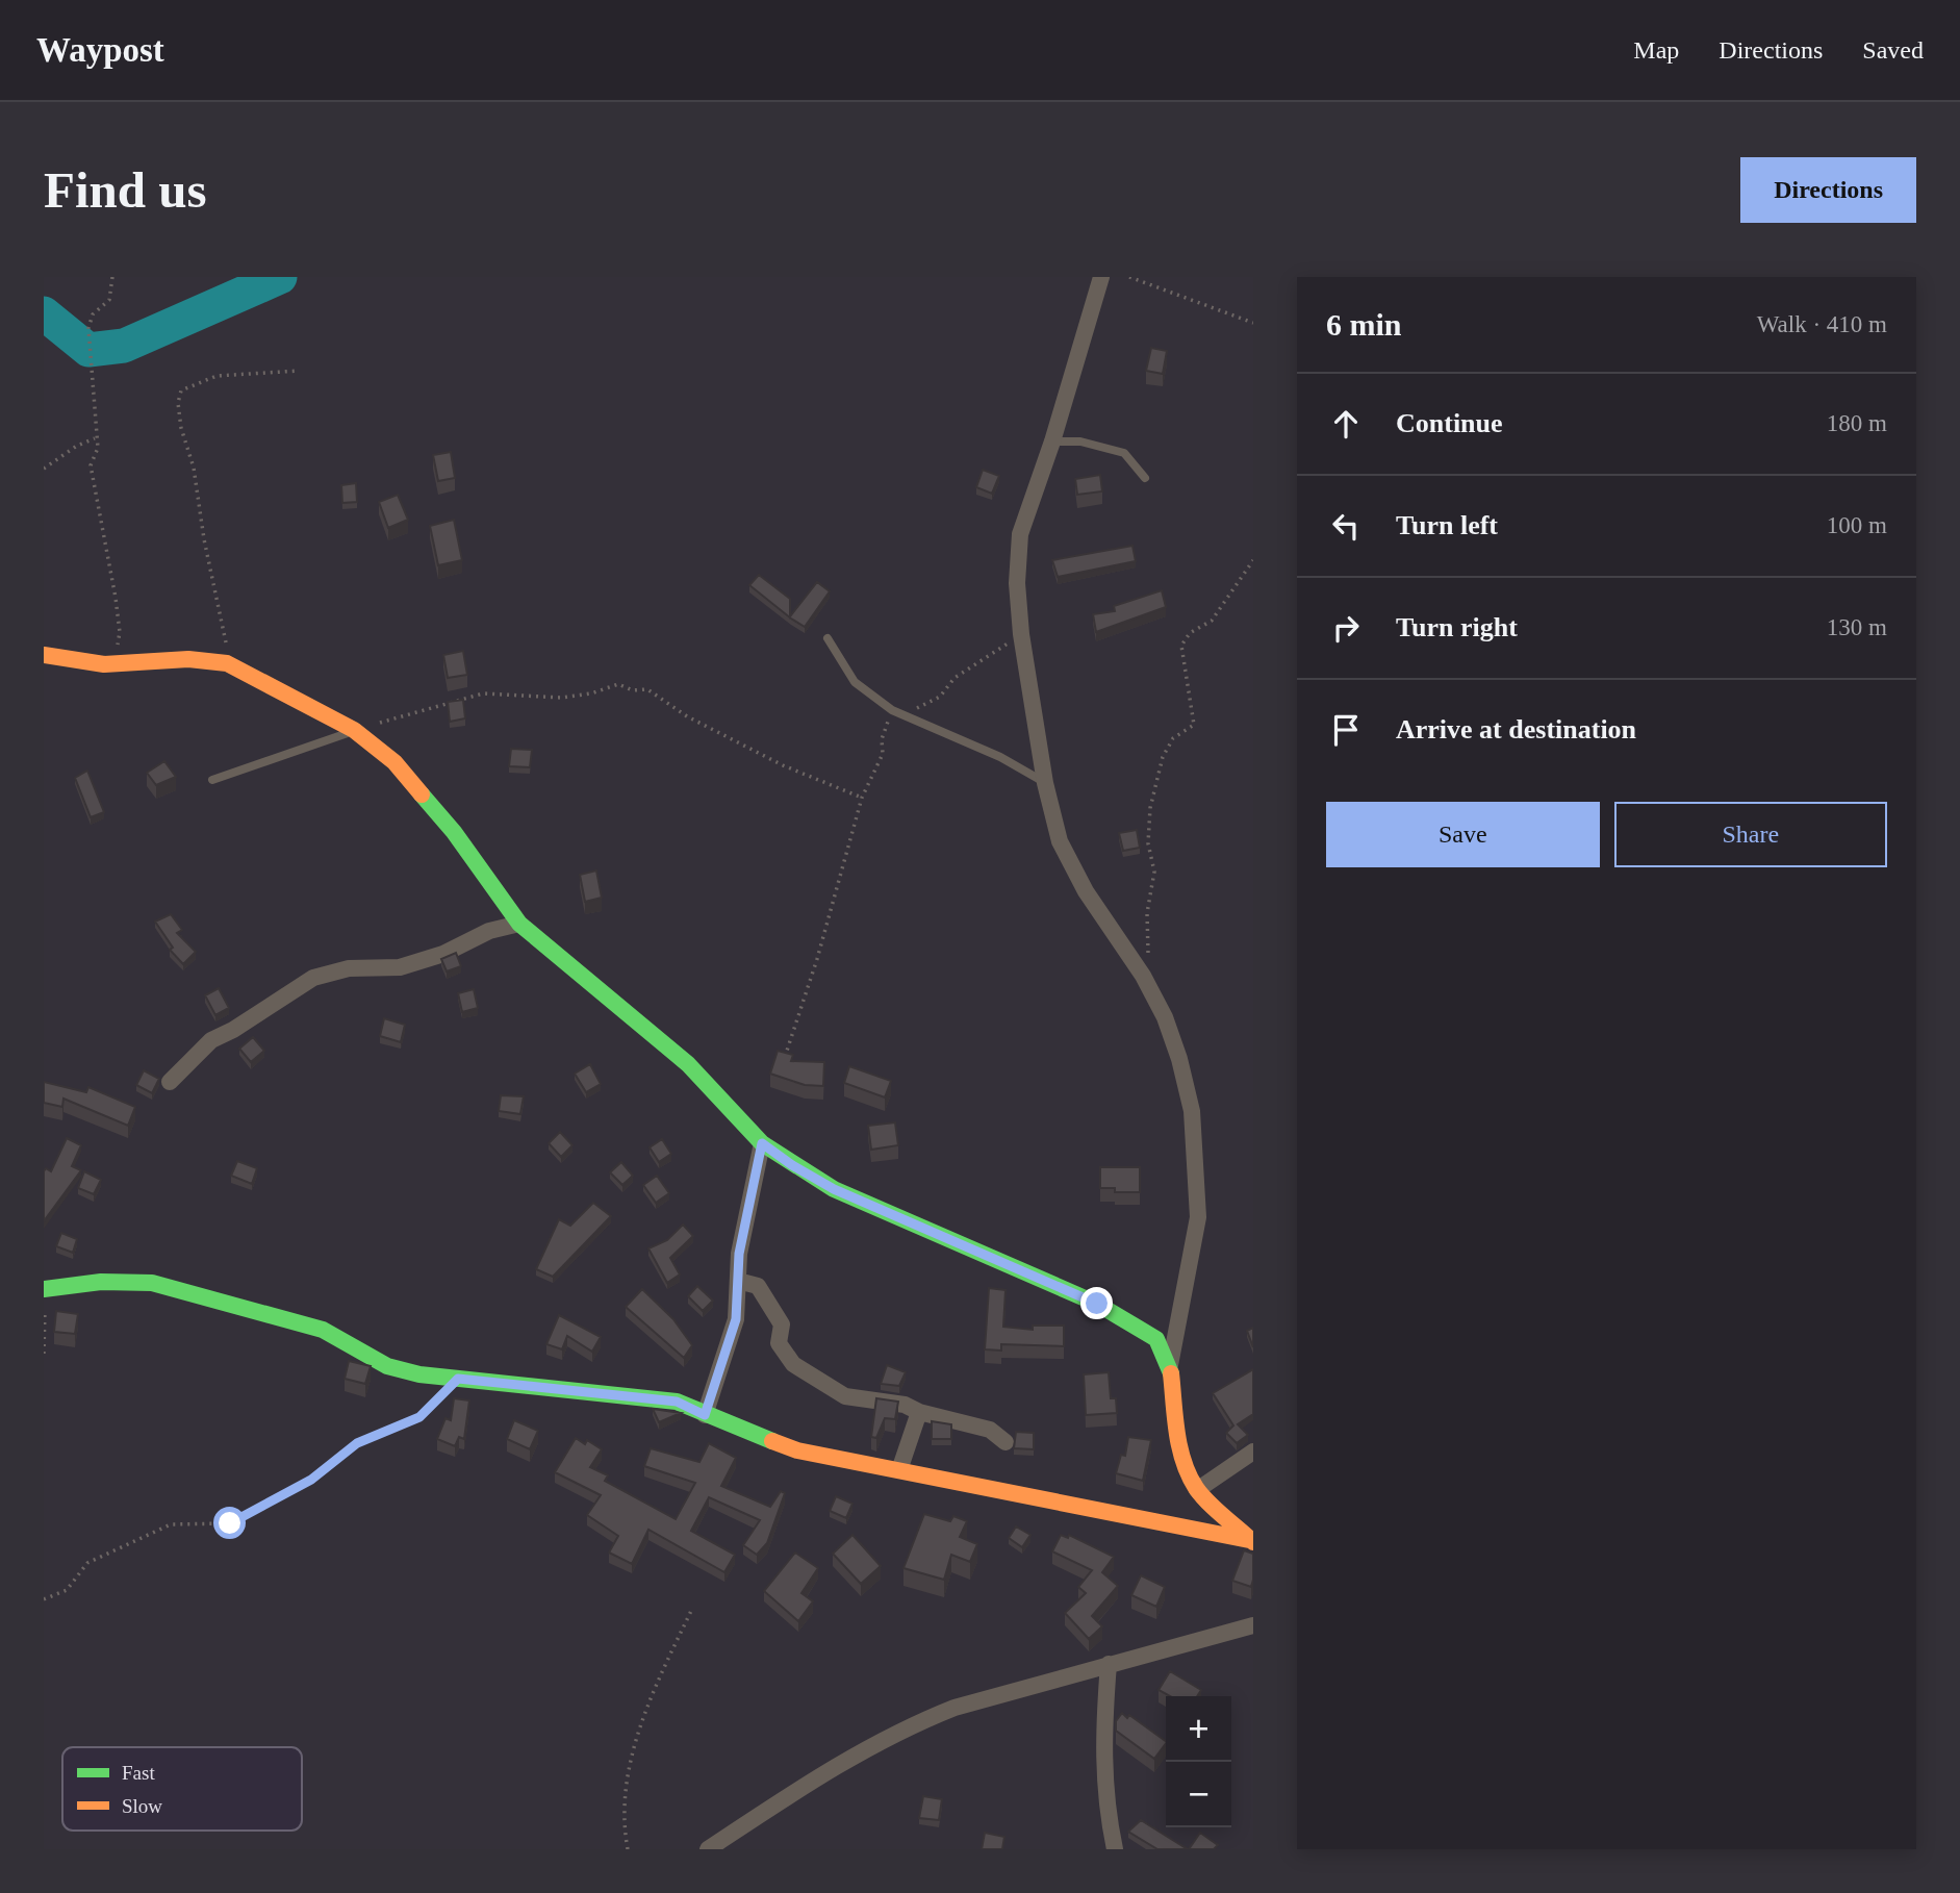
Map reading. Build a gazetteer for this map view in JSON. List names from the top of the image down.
{
  "legend": ["Fast", "Slow"],
  "page": {
    "header": "Waypost",
    "nav": ["Map", "Directions", "Saved"],
    "buttons": [
      "Directions",
      ["Save", "Share"]
    ],
    "title": "Find us",
    "heading": ["6 min", "Walk · 410 m"],
    "list": [
      ["Continue", "180 m"],
      ["Turn left", "100 m"],
      ["Turn right", "130 m"],
      "Arrive at destination"
    ],
    "map_buttons": ["+", "−"]
  }
}
